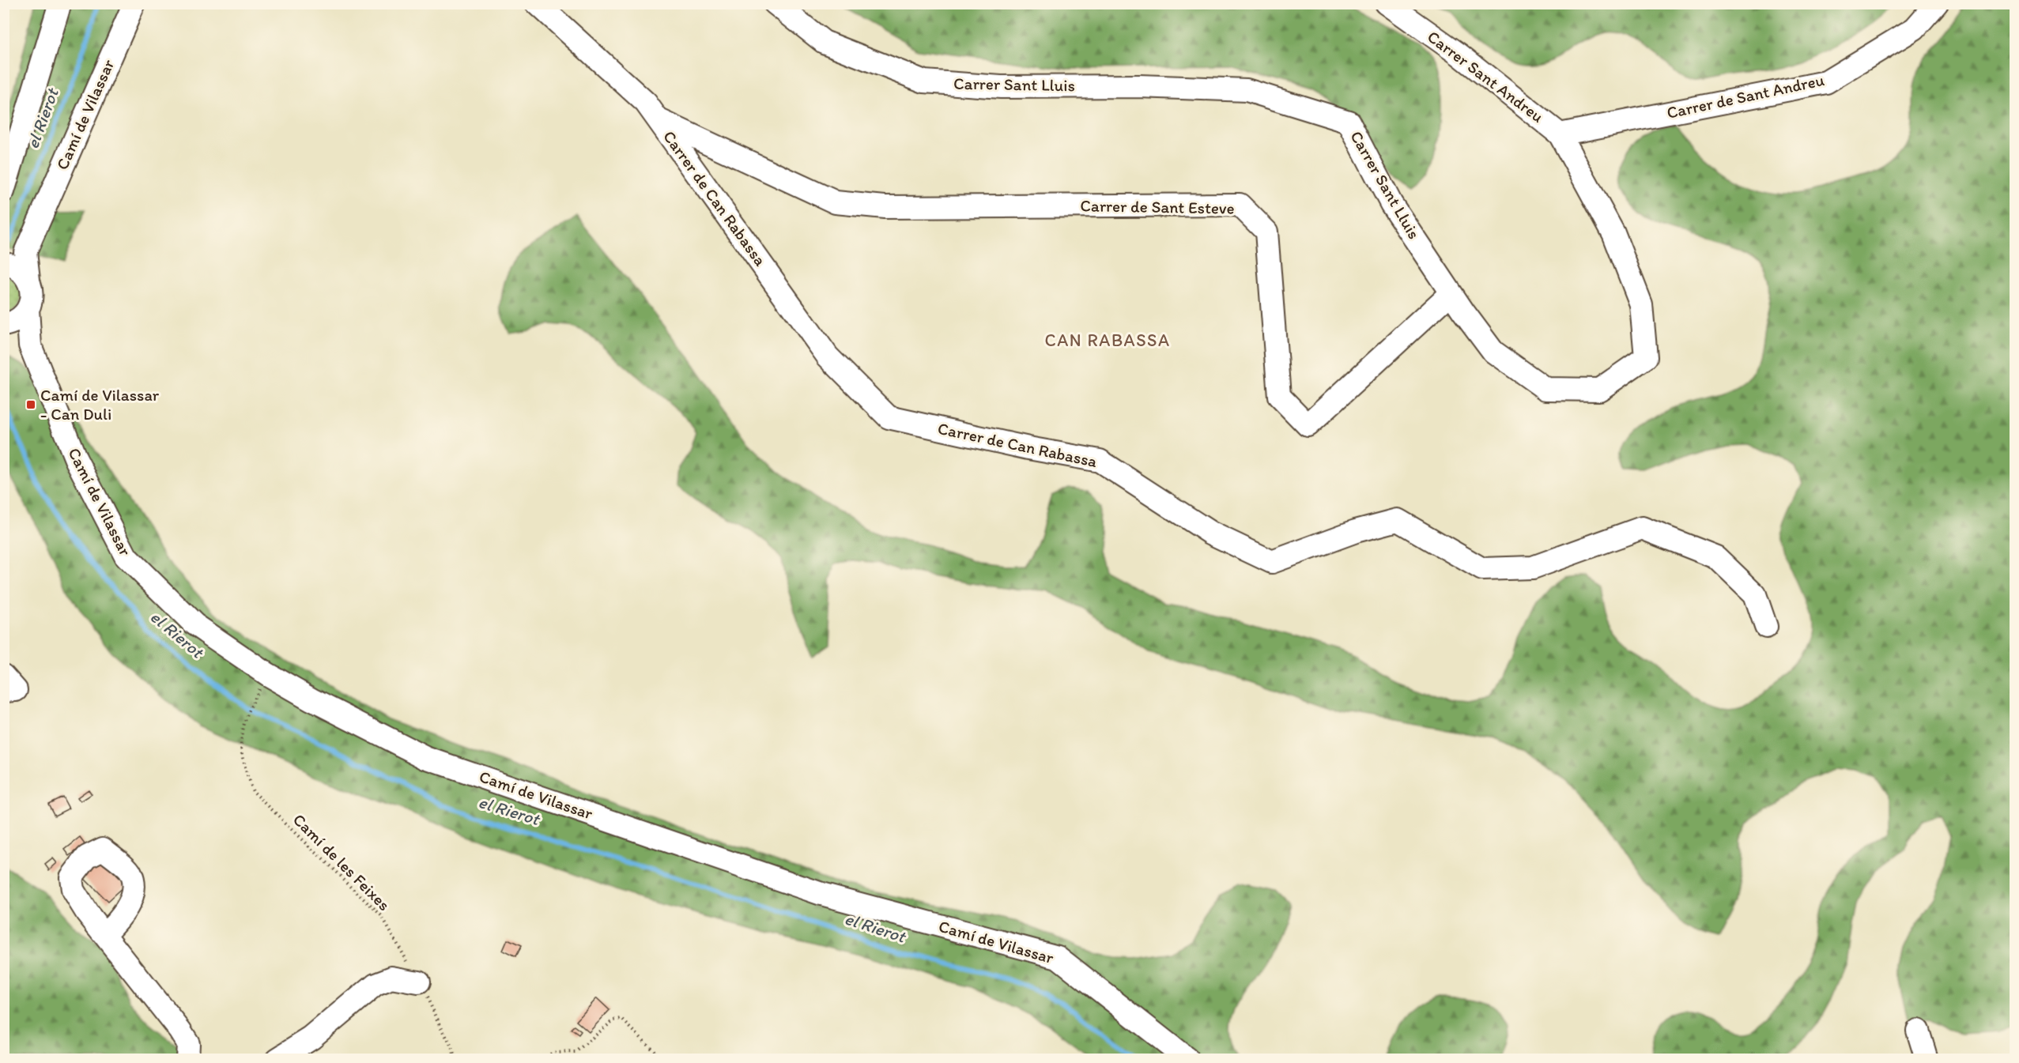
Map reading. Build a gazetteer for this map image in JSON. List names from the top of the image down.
{
  "streets": {
    "street": [
      "Carrer Sant Andreu",
      "Carrer Sant Lluis",
      "Carrer de Sant Andreu",
      "Camí de Vilassar",
      "Carrer de Can Rabassa",
      "Carrer de Sant Esteve"
    ],
    "path": ["Camí de les Feixes"]
  },
  "crossings": [
    ["Carrer Sant Andreu", "Carrer Sant Lluis"],
    ["Carrer Sant Andreu", "Carrer de Sant Andreu"],
    ["Carrer Sant Lluis", "Carrer de Sant Andreu"],
    ["Carrer Sant Lluis", "Carrer de Sant Esteve"],
    ["Carrer de Can Rabassa", "Carrer de Sant Esteve"]
  ],
  "districts": ["CAN RABASSA"],
  "water": ["el Rierot"],
  "places": {
    "transit": ["Camí de Vilassar - Can Duli"]
  }
}
